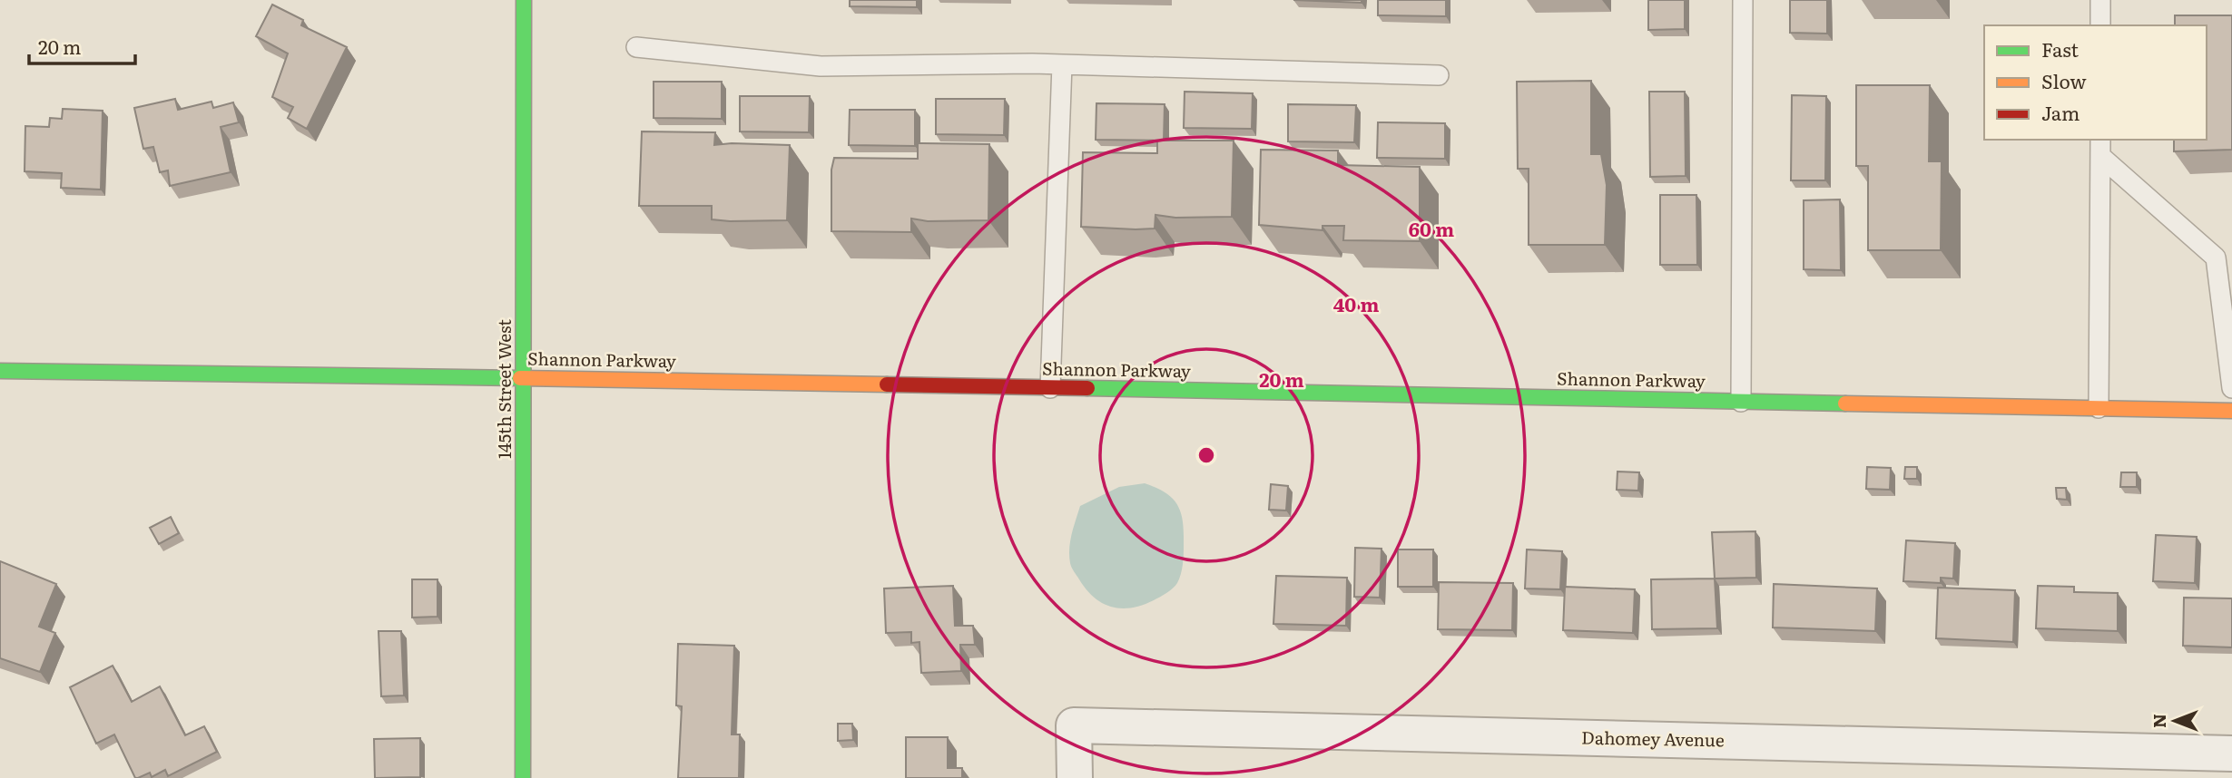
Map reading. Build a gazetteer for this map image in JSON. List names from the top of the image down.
{
  "streets": {
    "street": ["Shannon Parkway", "145th Street West", "Dahomey Avenue"]
  },
  "crossings": [
    ["Shannon Parkway", "145th Street West"]
  ],
  "legend": ["Fast", "Slow", "Jam"],
  "scale_bar": "20 m",
  "north": "left",
  "rings": ["60 m", "40 m", "20 m"]
}
